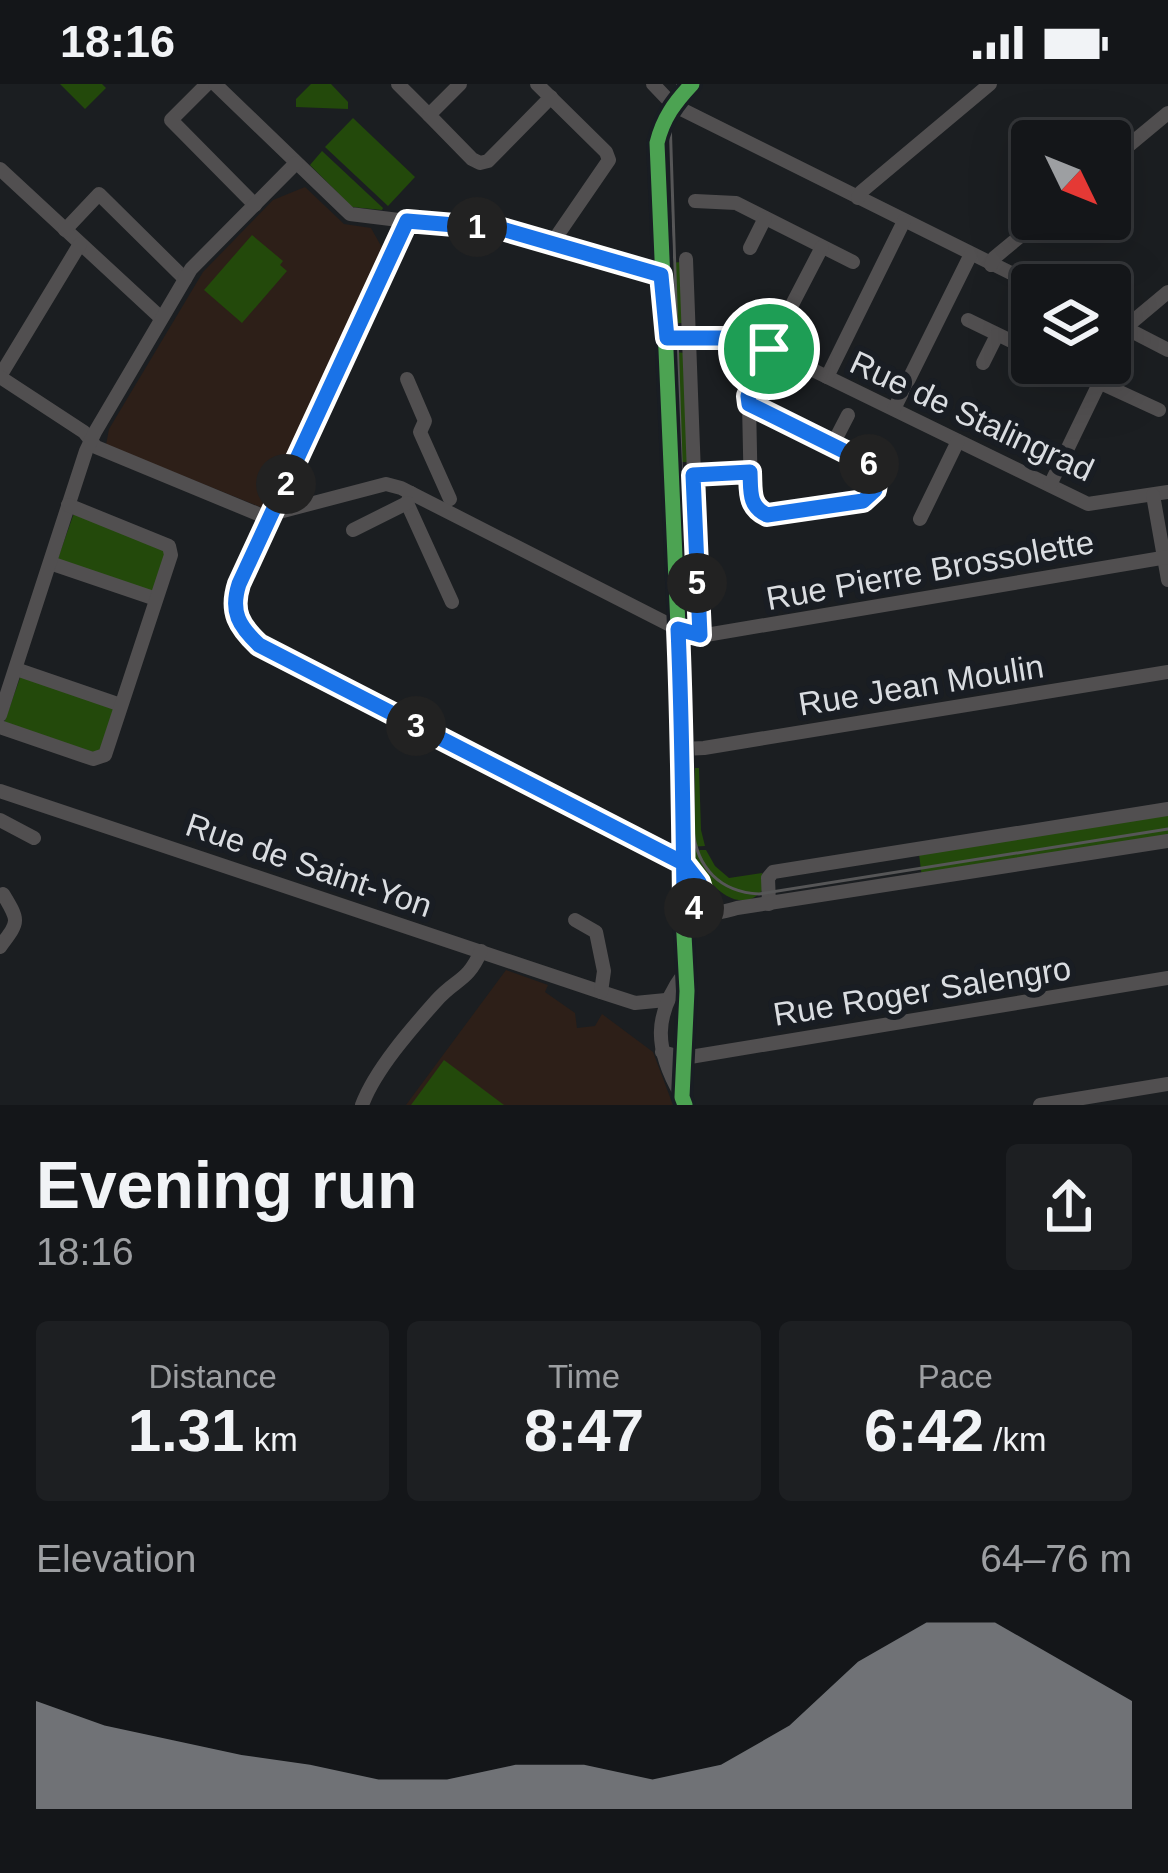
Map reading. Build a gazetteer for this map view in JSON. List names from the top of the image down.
{
  "streets": {
    "street": [
      "Rue de Stalingrad",
      "Rue Pierre Brossolette",
      "Rue Jean Moulin",
      "Rue de Saint-Yon",
      "Rue Roger Salengro"
    ]
  },
  "north": "bottom right",
  "page": {
    "status": "18:16",
    "pins": [
      "1",
      "6",
      "2",
      "5",
      "3",
      "4"
    ],
    "heading": ["Evening run", "18:16"],
    "stats": [
      ["Distance", "1.31 km"],
      ["Time", "8:47"],
      ["Pace", "6:42 /km"]
    ],
    "chart": ["Elevation", "64–76 m"]
  }
}
